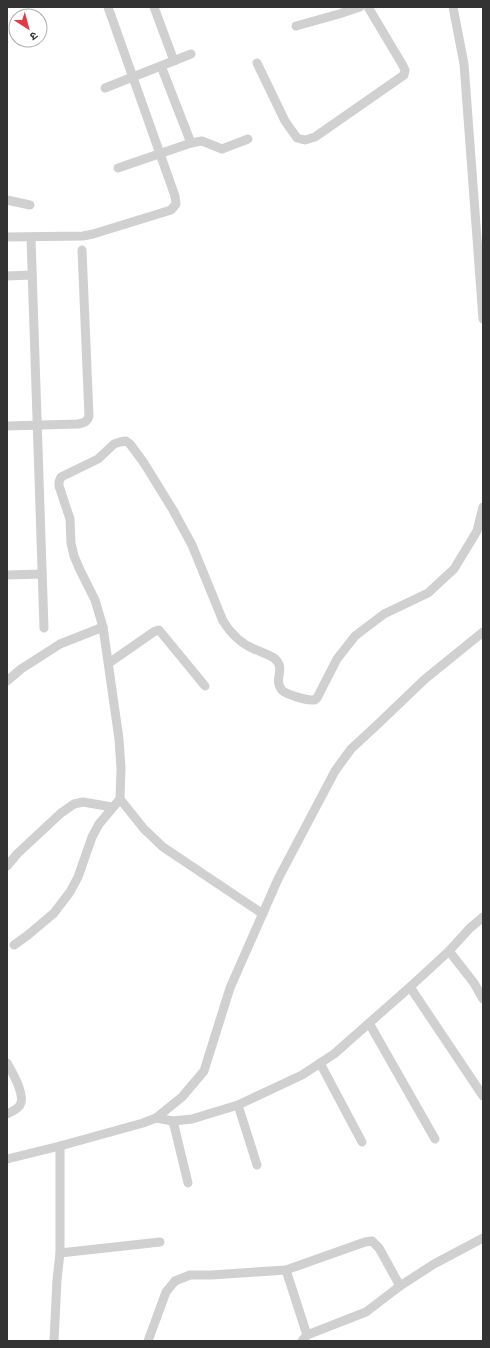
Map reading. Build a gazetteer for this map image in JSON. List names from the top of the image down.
{
  "north": "bottom right"
}
